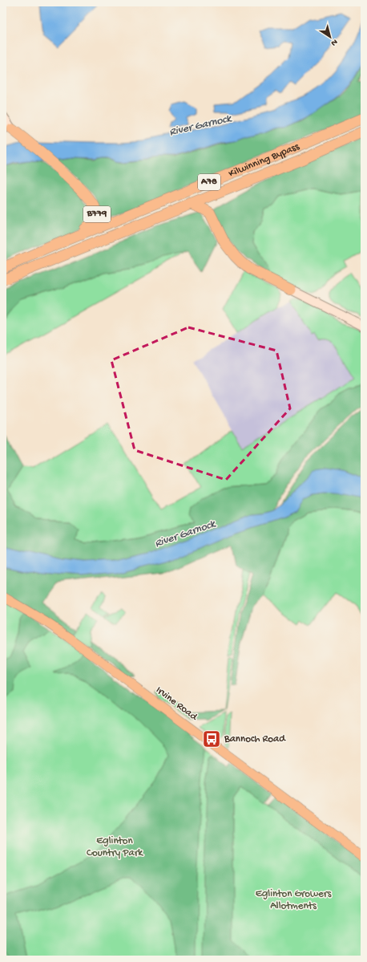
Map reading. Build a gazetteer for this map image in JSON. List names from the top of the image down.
{
  "streets": {
    "highway": ["Kilwinning Bypass", "A78", "B779"],
    "main road": ["Irvine Road"]
  },
  "crossings": [
    ["Kilwinning Bypass", "B779"]
  ],
  "water": ["River Garnock"],
  "parks": ["Eglinton Country Park", "Eglinton Growers Allotments"],
  "places": {
    "bus stop": ["Bannoch Road"]
  },
  "north": "bottom right"
}
